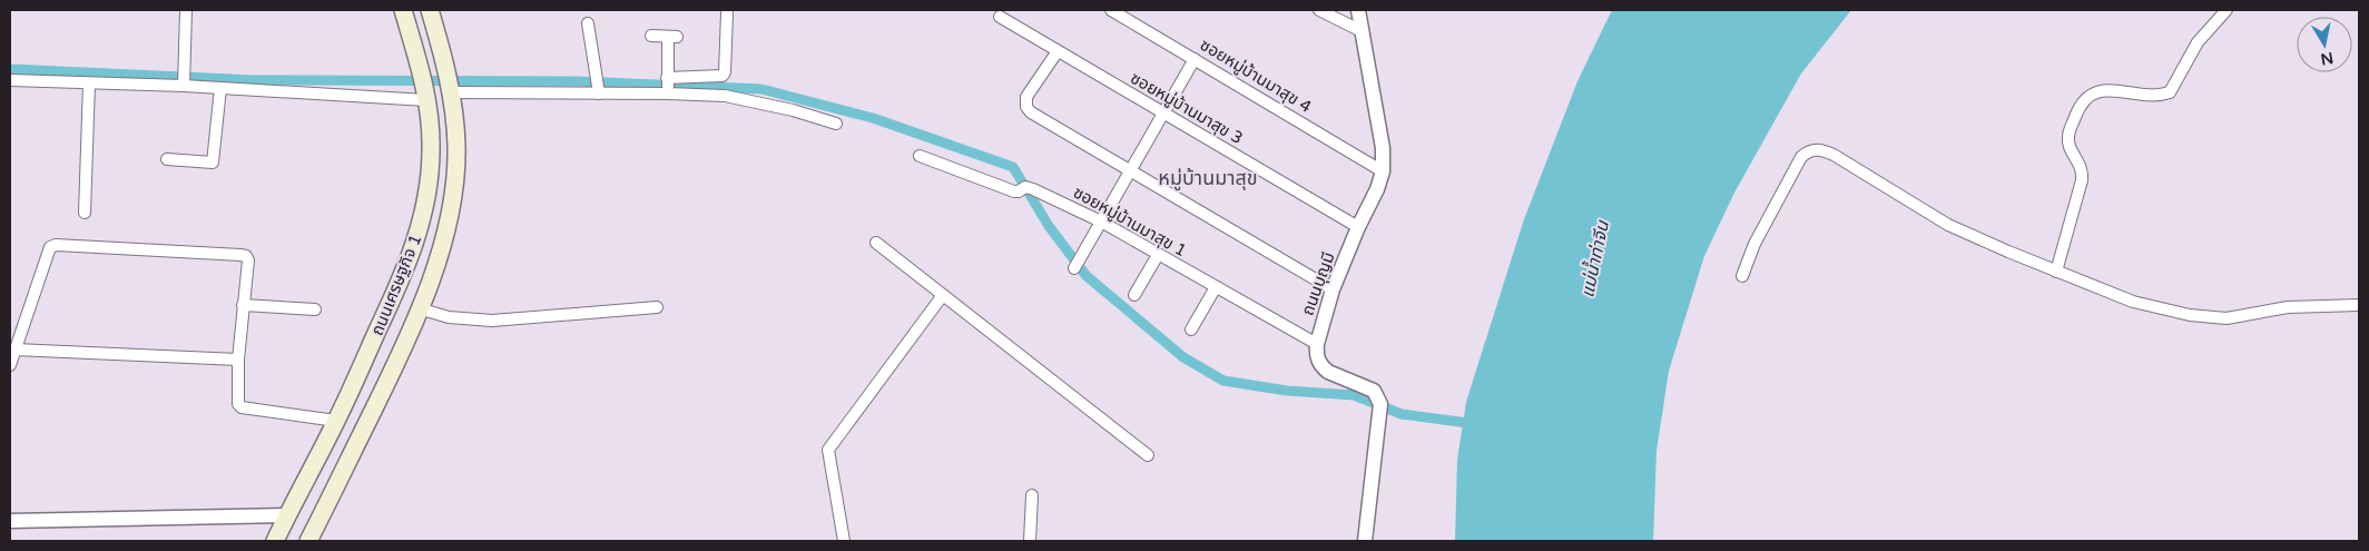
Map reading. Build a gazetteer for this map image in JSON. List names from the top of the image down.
{
  "streets": {
    "main road": ["ถนนเศรษฐกิจ 1"],
    "street": [
      "ซอยหมู่บ้านมาสุข 4",
      "ซอยหมู่บ้านมาสุข 3",
      "ซอยหมู่บ้านมาสุข 1",
      "ถนนบุญมี"
    ]
  },
  "crossings": [
    ["ซอยหมู่บ้านมาสุข 4", "ถนนบุญมี"],
    ["ซอยหมู่บ้านมาสุข 3", "ถนนบุญมี"],
    ["ซอยหมู่บ้านมาสุข 1", "ถนนบุญมี"]
  ],
  "districts": ["หมู่บ้านมาสุข"],
  "water": ["แม่น้ำท่าจีน"],
  "north": "bottom"
}
